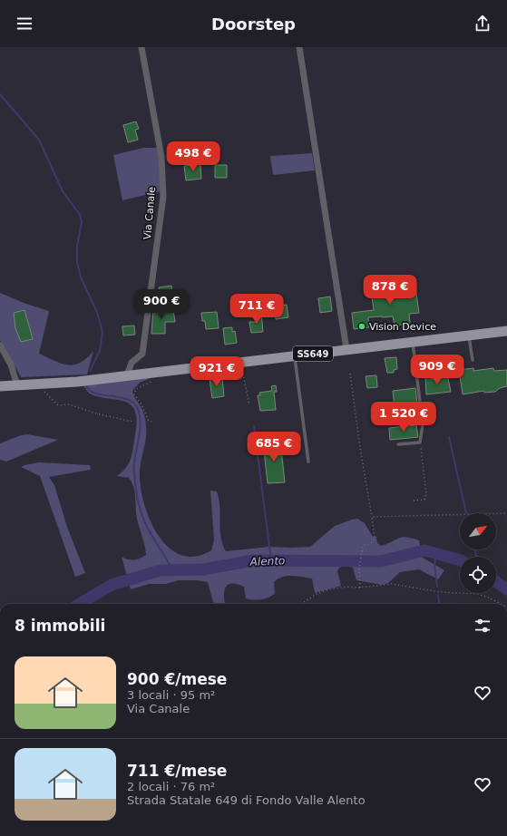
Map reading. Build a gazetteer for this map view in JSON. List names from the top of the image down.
{
  "streets": {
    "main road": ["SS649"],
    "street": ["Via Canale"]
  },
  "crossings": [
    ["Via Canale", "SS649"]
  ],
  "water": ["Alento"],
  "places": ["Vision Device"],
  "north": "top right",
  "page": {
    "header": "Doorstep",
    "price": [
      "498 €",
      "878 €",
      "900 €",
      "711 €",
      "909 €",
      "921 €",
      "1 520 €",
      "685 €"
    ],
    "heading": "8 immobili",
    "list": [
      {
        "name": "900 €/mese",
        "note": "3 locali · 95 m² · Via Canale"
      },
      {
        "name": "711 €/mese",
        "note": "2 locali · 76 m² · Strada Statale 649 di Fondo Valle Alento"
      }
    ]
  }
}
